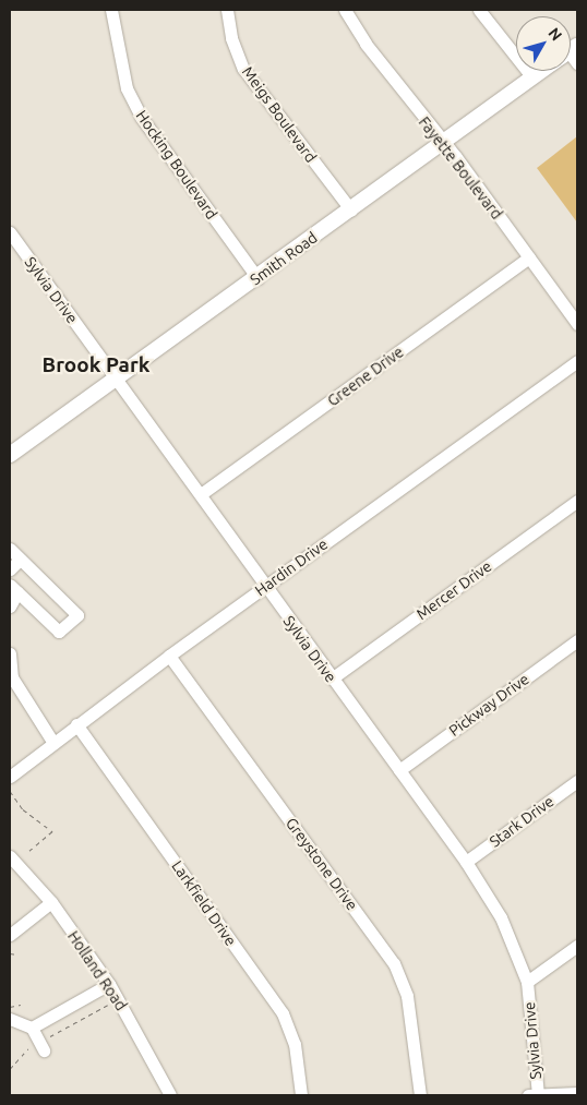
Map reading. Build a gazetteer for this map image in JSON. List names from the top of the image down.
{
  "streets": {
    "main road": ["Smith Road"],
    "street": [
      "Meigs Boulevard",
      "Hocking Boulevard",
      "Fayette Boulevard",
      "Sylvia Drive",
      "Greene Drive",
      "Hardin Drive",
      "Mercer Drive",
      "Pickway Drive",
      "Stark Drive",
      "Greystone Drive",
      "Larkfield Drive",
      "Holland Road"
    ]
  },
  "crossings": [
    ["Meigs Boulevard", "Smith Road"],
    ["Hocking Boulevard", "Smith Road"],
    ["Fayette Boulevard", "Smith Road"],
    ["Fayette Boulevard", "Greene Drive"],
    ["Smith Road", "Sylvia Drive"],
    ["Sylvia Drive", "Greene Drive"],
    ["Sylvia Drive", "Hardin Drive"],
    ["Sylvia Drive", "Mercer Drive"],
    ["Sylvia Drive", "Pickway Drive"],
    ["Sylvia Drive", "Stark Drive"],
    ["Hardin Drive", "Greystone Drive"],
    ["Hardin Drive", "Larkfield Drive"]
  ],
  "districts": ["Brook Park"],
  "north": "top right"
}
